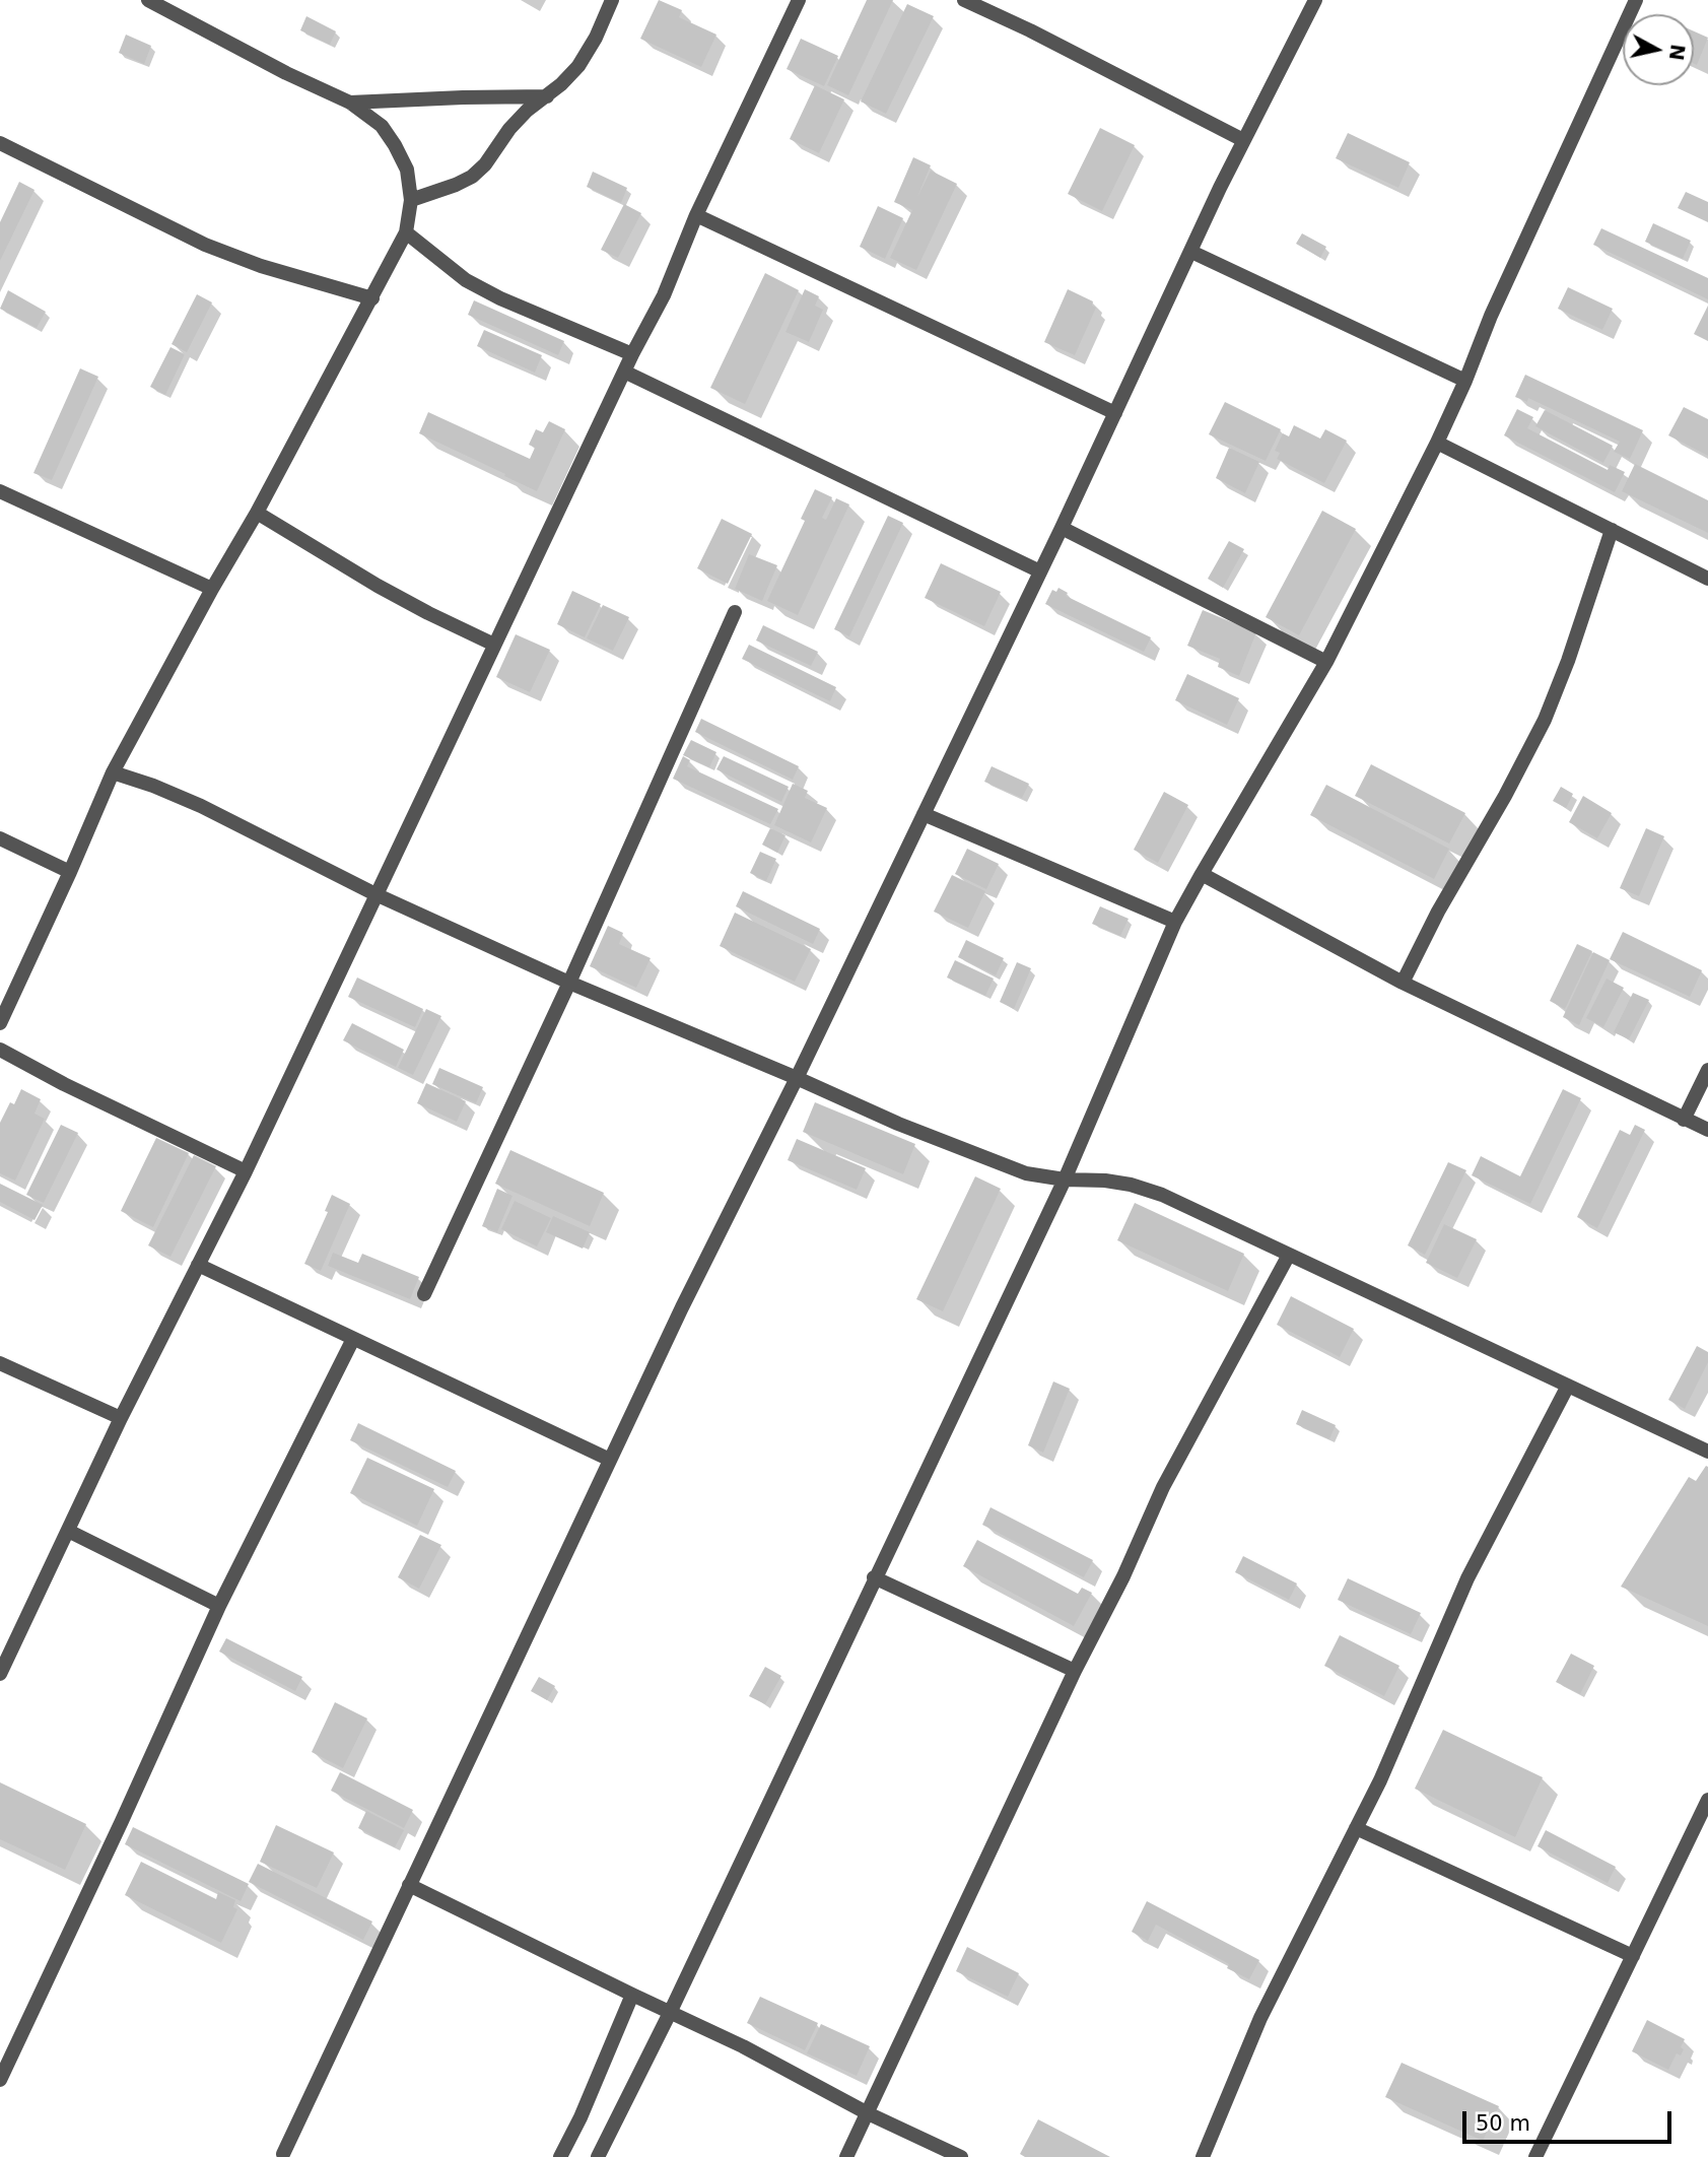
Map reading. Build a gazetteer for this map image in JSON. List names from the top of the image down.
{
  "scale_bar": "50 m",
  "north": "right"
}
